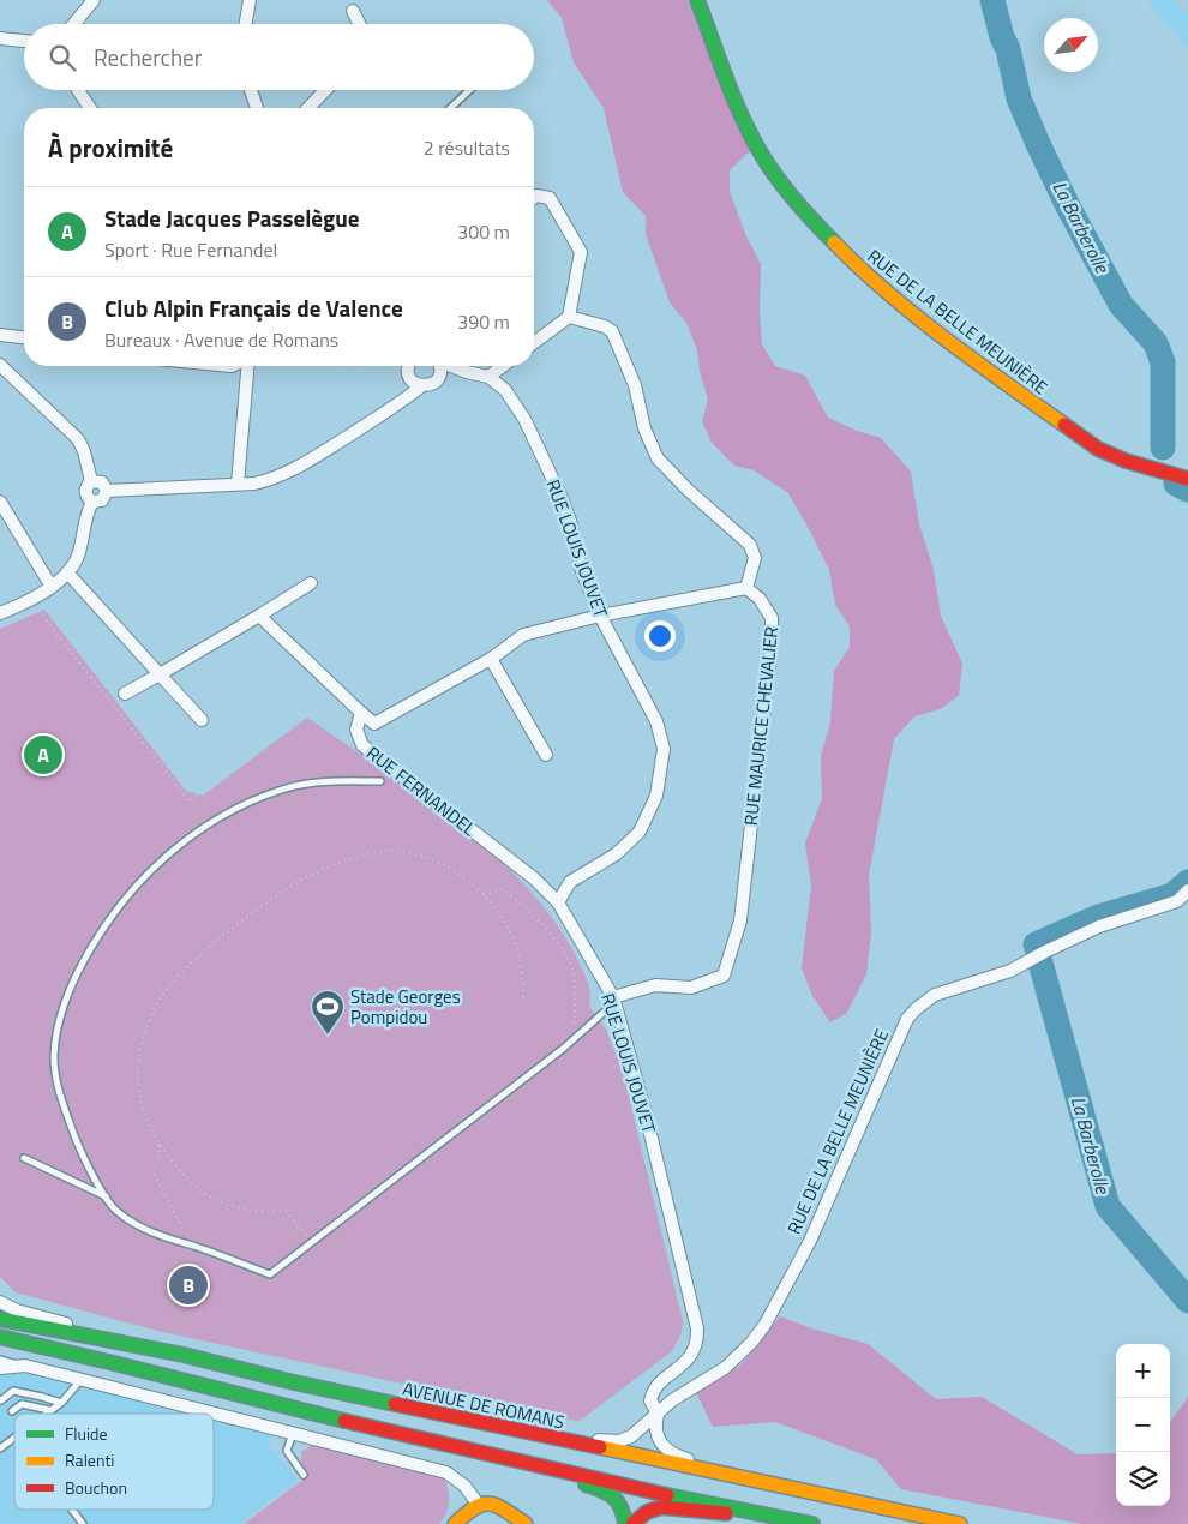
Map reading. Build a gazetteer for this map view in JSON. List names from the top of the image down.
{
  "streets": {
    "main road": ["RUE DE LA BELLE MEUNIÈRE", "AVENUE DE ROMANS"],
    "street": ["RUE LOUIS JOUVET", "RUE MAURICE CHEVALIER", "RUE FERNANDEL"]
  },
  "crossings": [
    ["RUE DE LA BELLE MEUNIÈRE", "RUE LOUIS JOUVET"],
    ["RUE DE LA BELLE MEUNIÈRE", "AVENUE DE ROMANS"],
    ["RUE LOUIS JOUVET", "RUE MAURICE CHEVALIER"],
    ["RUE LOUIS JOUVET", "RUE FERNANDEL"]
  ],
  "water": ["La Barberolle"],
  "places": {
    "sports": ["Stade Georges Pompidou"]
  },
  "legend": ["Fluide", "Ralenti", "Bouchon"],
  "north": "top right",
  "page": {
    "search": "Rechercher",
    "heading": ["À proximité", "2 résultats"],
    "list": [
      {
        "mark": "A",
        "name": "Stade Jacques Passelègue",
        "note": "Sport · Rue Fernandel",
        "value": "300 m"
      },
      {
        "mark": "B",
        "name": "Club Alpin Français de Valence",
        "note": "Bureaux · Avenue de Romans",
        "value": "390 m"
      }
    ],
    "pins": ["A", "B"],
    "map_buttons": ["+", "−"]
  }
}
